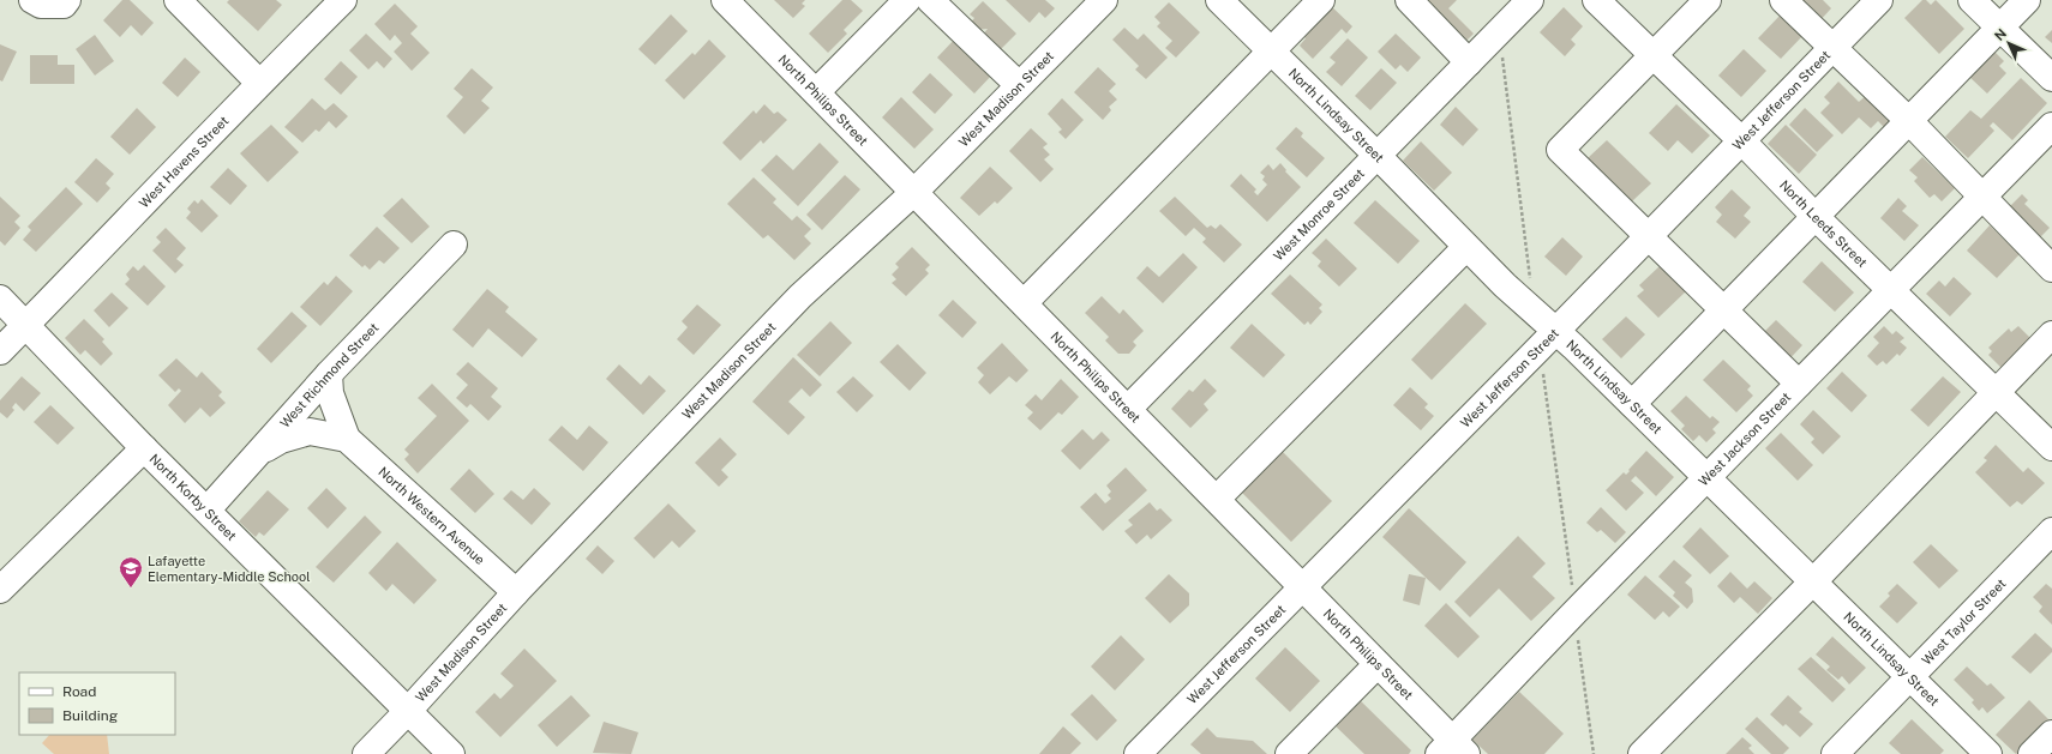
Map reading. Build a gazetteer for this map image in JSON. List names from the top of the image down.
{
  "streets": {
    "street": [
      "West Madison Street",
      "North Philips Street",
      "West Jefferson Street",
      "North Lindsay Street",
      "West Havens Street",
      "West Monroe Street",
      "North Leeds Street",
      "West Richmond Street",
      "West Jackson Street",
      "North Korby Street",
      "North Western Avenue",
      "West Taylor Street"
    ]
  },
  "crossings": [
    ["West Madison Street", "North Philips Street"],
    ["West Madison Street", "North Korby Street"],
    ["West Madison Street", "North Western Avenue"],
    ["North Philips Street", "West Jefferson Street"],
    ["North Philips Street", "West Monroe Street"],
    ["North Philips Street", "West Jackson Street"],
    ["West Jefferson Street", "North Lindsay Street"],
    ["West Jefferson Street", "North Leeds Street"],
    ["North Lindsay Street", "West Monroe Street"],
    ["North Lindsay Street", "West Jackson Street"],
    ["North Lindsay Street", "West Taylor Street"],
    ["West Havens Street", "North Korby Street"],
    ["North Leeds Street", "West Jackson Street"],
    ["West Richmond Street", "North Korby Street"],
    ["West Richmond Street", "North Western Avenue"]
  ],
  "places": {
    "school or university": ["Lafayette Elementary-Middle School"]
  },
  "legend": ["Road", "Building"],
  "north": "top left"
}
